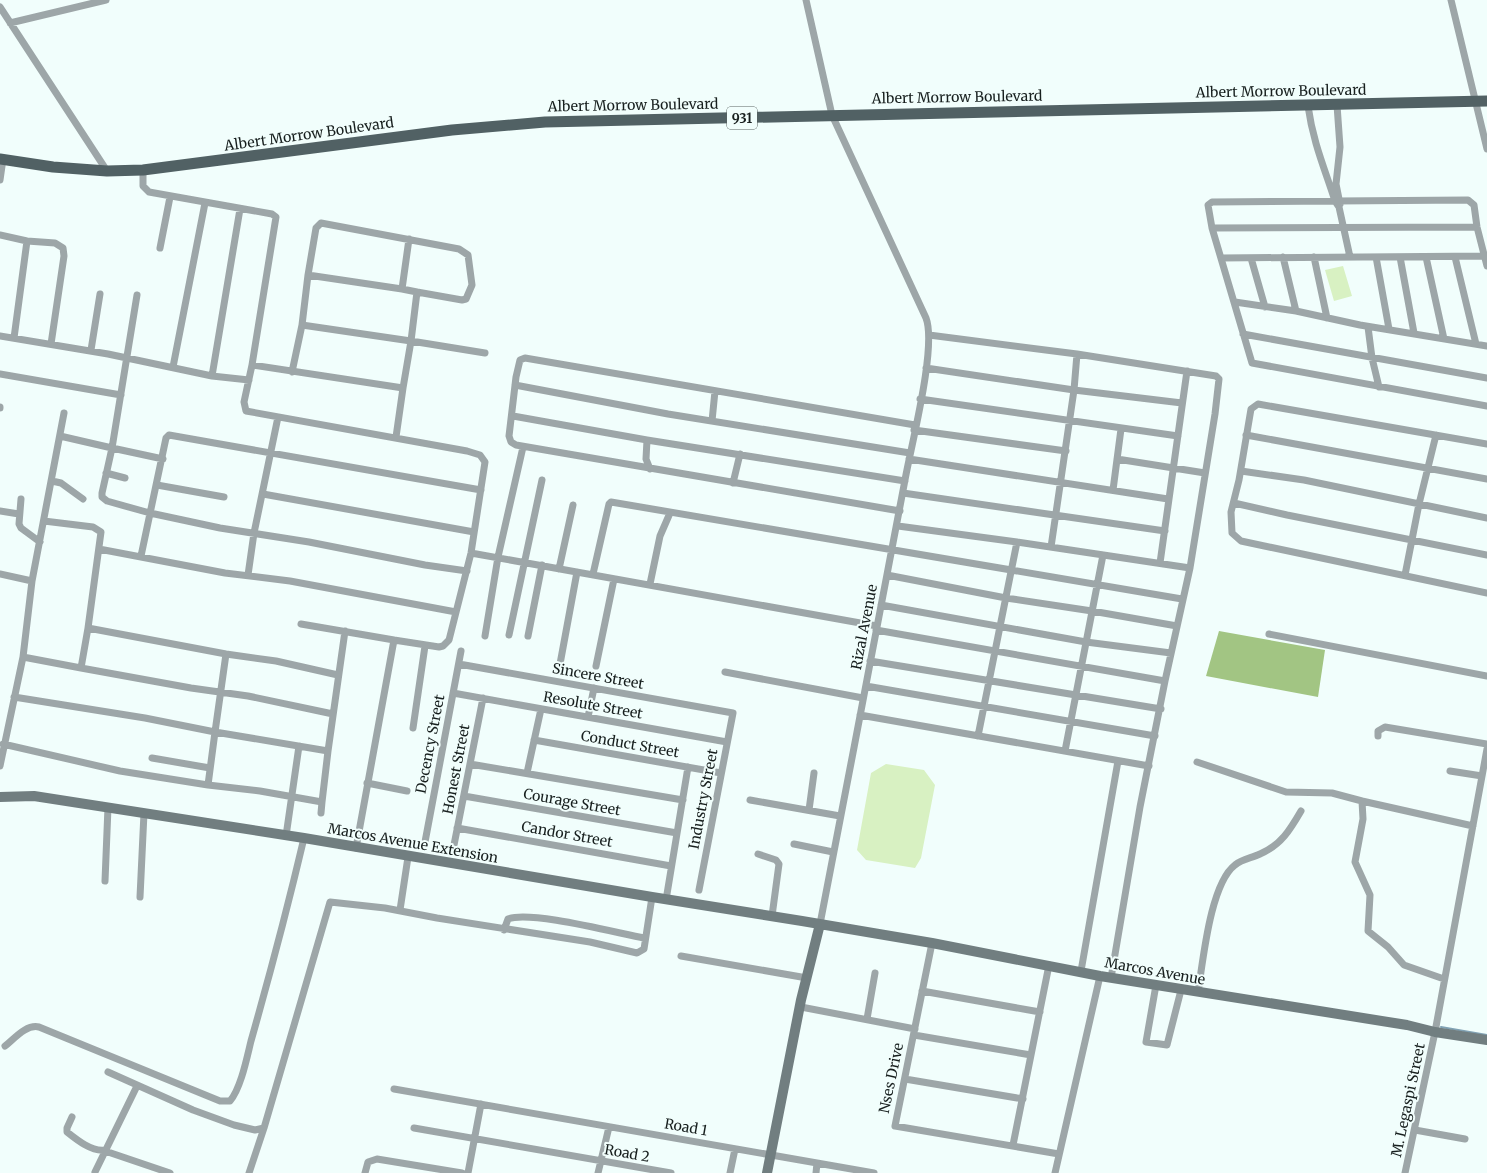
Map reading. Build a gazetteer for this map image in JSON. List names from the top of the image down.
{
  "streets": {
    "main road": ["Albert Morrow Boulevard", "931"],
    "street": [
      "Rizal Avenue",
      "Sincere Street",
      "Resolute Street",
      "Decency Street",
      "Conduct Street",
      "Honest Street",
      "Industry Street",
      "Courage Street",
      "Candor Street",
      "Marcos Avenue Extension",
      "Marcos Avenue",
      "Nses Drive",
      "M. Legaspi Street",
      "Road 1",
      "Road 2"
    ]
  },
  "crossings": [
    ["Albert Morrow Boulevard", "Rizal Avenue"],
    ["Rizal Avenue", "Marcos Avenue Extension"],
    ["Rizal Avenue", "Marcos Avenue"],
    ["Sincere Street", "Decency Street"],
    ["Sincere Street", "Industry Street"],
    ["Resolute Street", "Decency Street"],
    ["Resolute Street", "Honest Street"],
    ["Resolute Street", "Industry Street"],
    ["Conduct Street", "Industry Street"],
    ["Honest Street", "Courage Street"],
    ["Honest Street", "Candor Street"],
    ["Marcos Avenue Extension", "Marcos Avenue"],
    ["Marcos Avenue", "Nses Drive"],
    ["Marcos Avenue", "M. Legaspi Street"]
  ]
}
